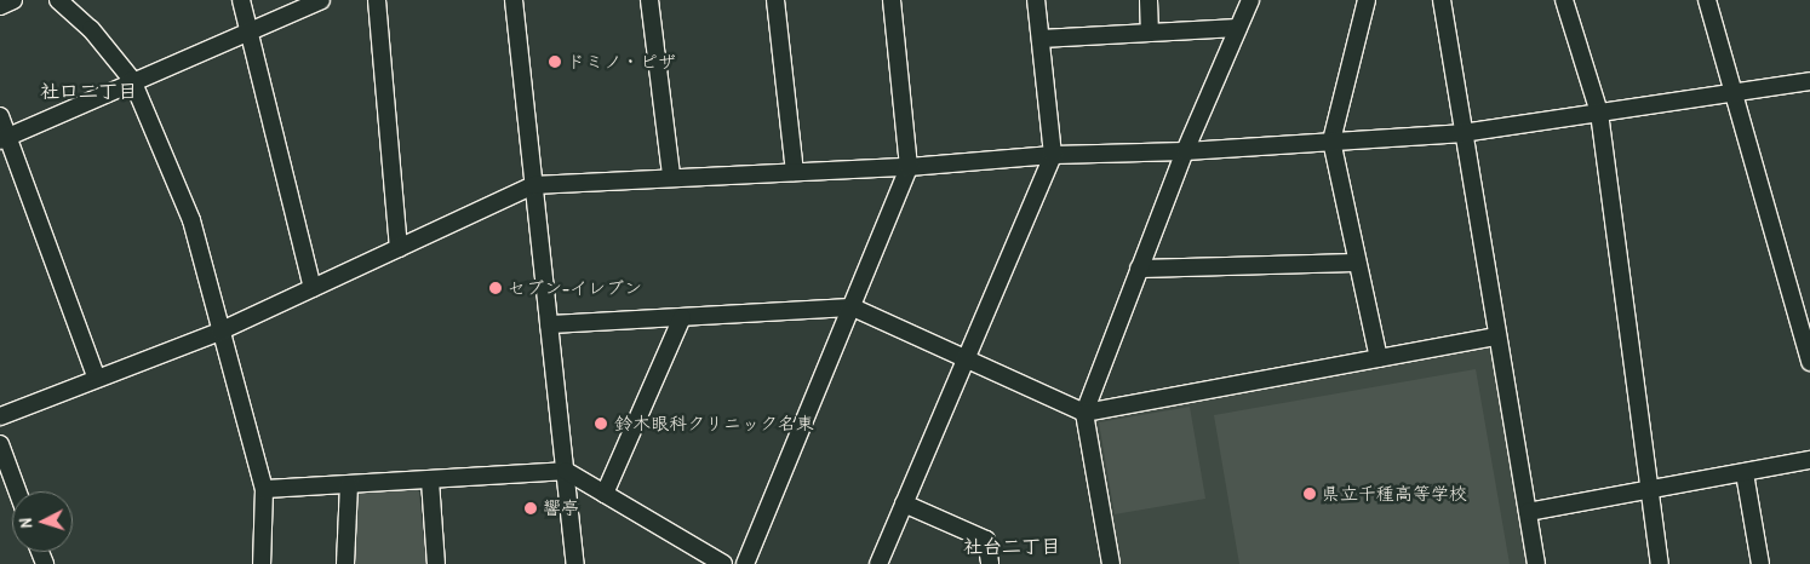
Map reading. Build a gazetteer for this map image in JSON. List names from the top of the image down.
{
  "districts": ["社口二丁目", "社台二丁目"],
  "places": [
    "ドミノ・ピザ",
    "セブン-イレブン",
    "鈴木眼科クリニック名東",
    "県立千種高等学校",
    "響亭"
  ],
  "north": "left"
}
